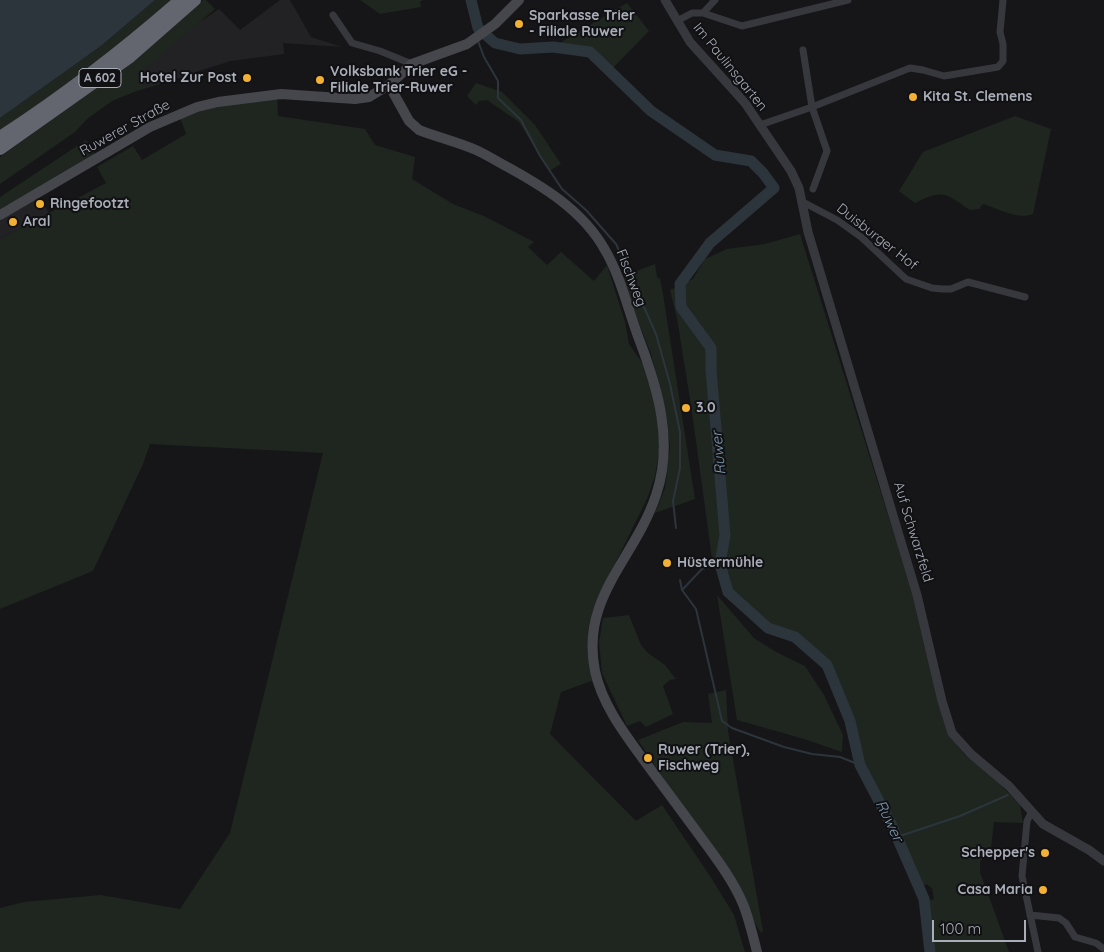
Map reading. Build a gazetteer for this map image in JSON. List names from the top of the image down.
{
  "streets": {
    "highway": ["A 602"],
    "main road": ["Ruwerer Straße", "Fischweg"],
    "street": ["Im Paulinsgarten", "Duisburger Hof", "Auf Schwarzfeld"]
  },
  "crossings": [
    ["Im Paulinsgarten", "Duisburger Hof"],
    ["Im Paulinsgarten", "Auf Schwarzfeld"],
    ["Ruwerer Straße", "Fischweg"]
  ],
  "water": ["Ruwer"],
  "places": [
    "Sparkasse Trier - Filiale Ruwer",
    "Hotel Zur Post",
    "Volksbank Trier eG - Filiale Trier-Ruwer",
    "Kita St. Clemens",
    "Ringefootzt",
    "Aral",
    "3.0",
    "Hüstermühle",
    "Ruwer (Trier), Fischweg",
    "Schepper's",
    "Casa Maria"
  ],
  "scale_bar": "100 m"
}
